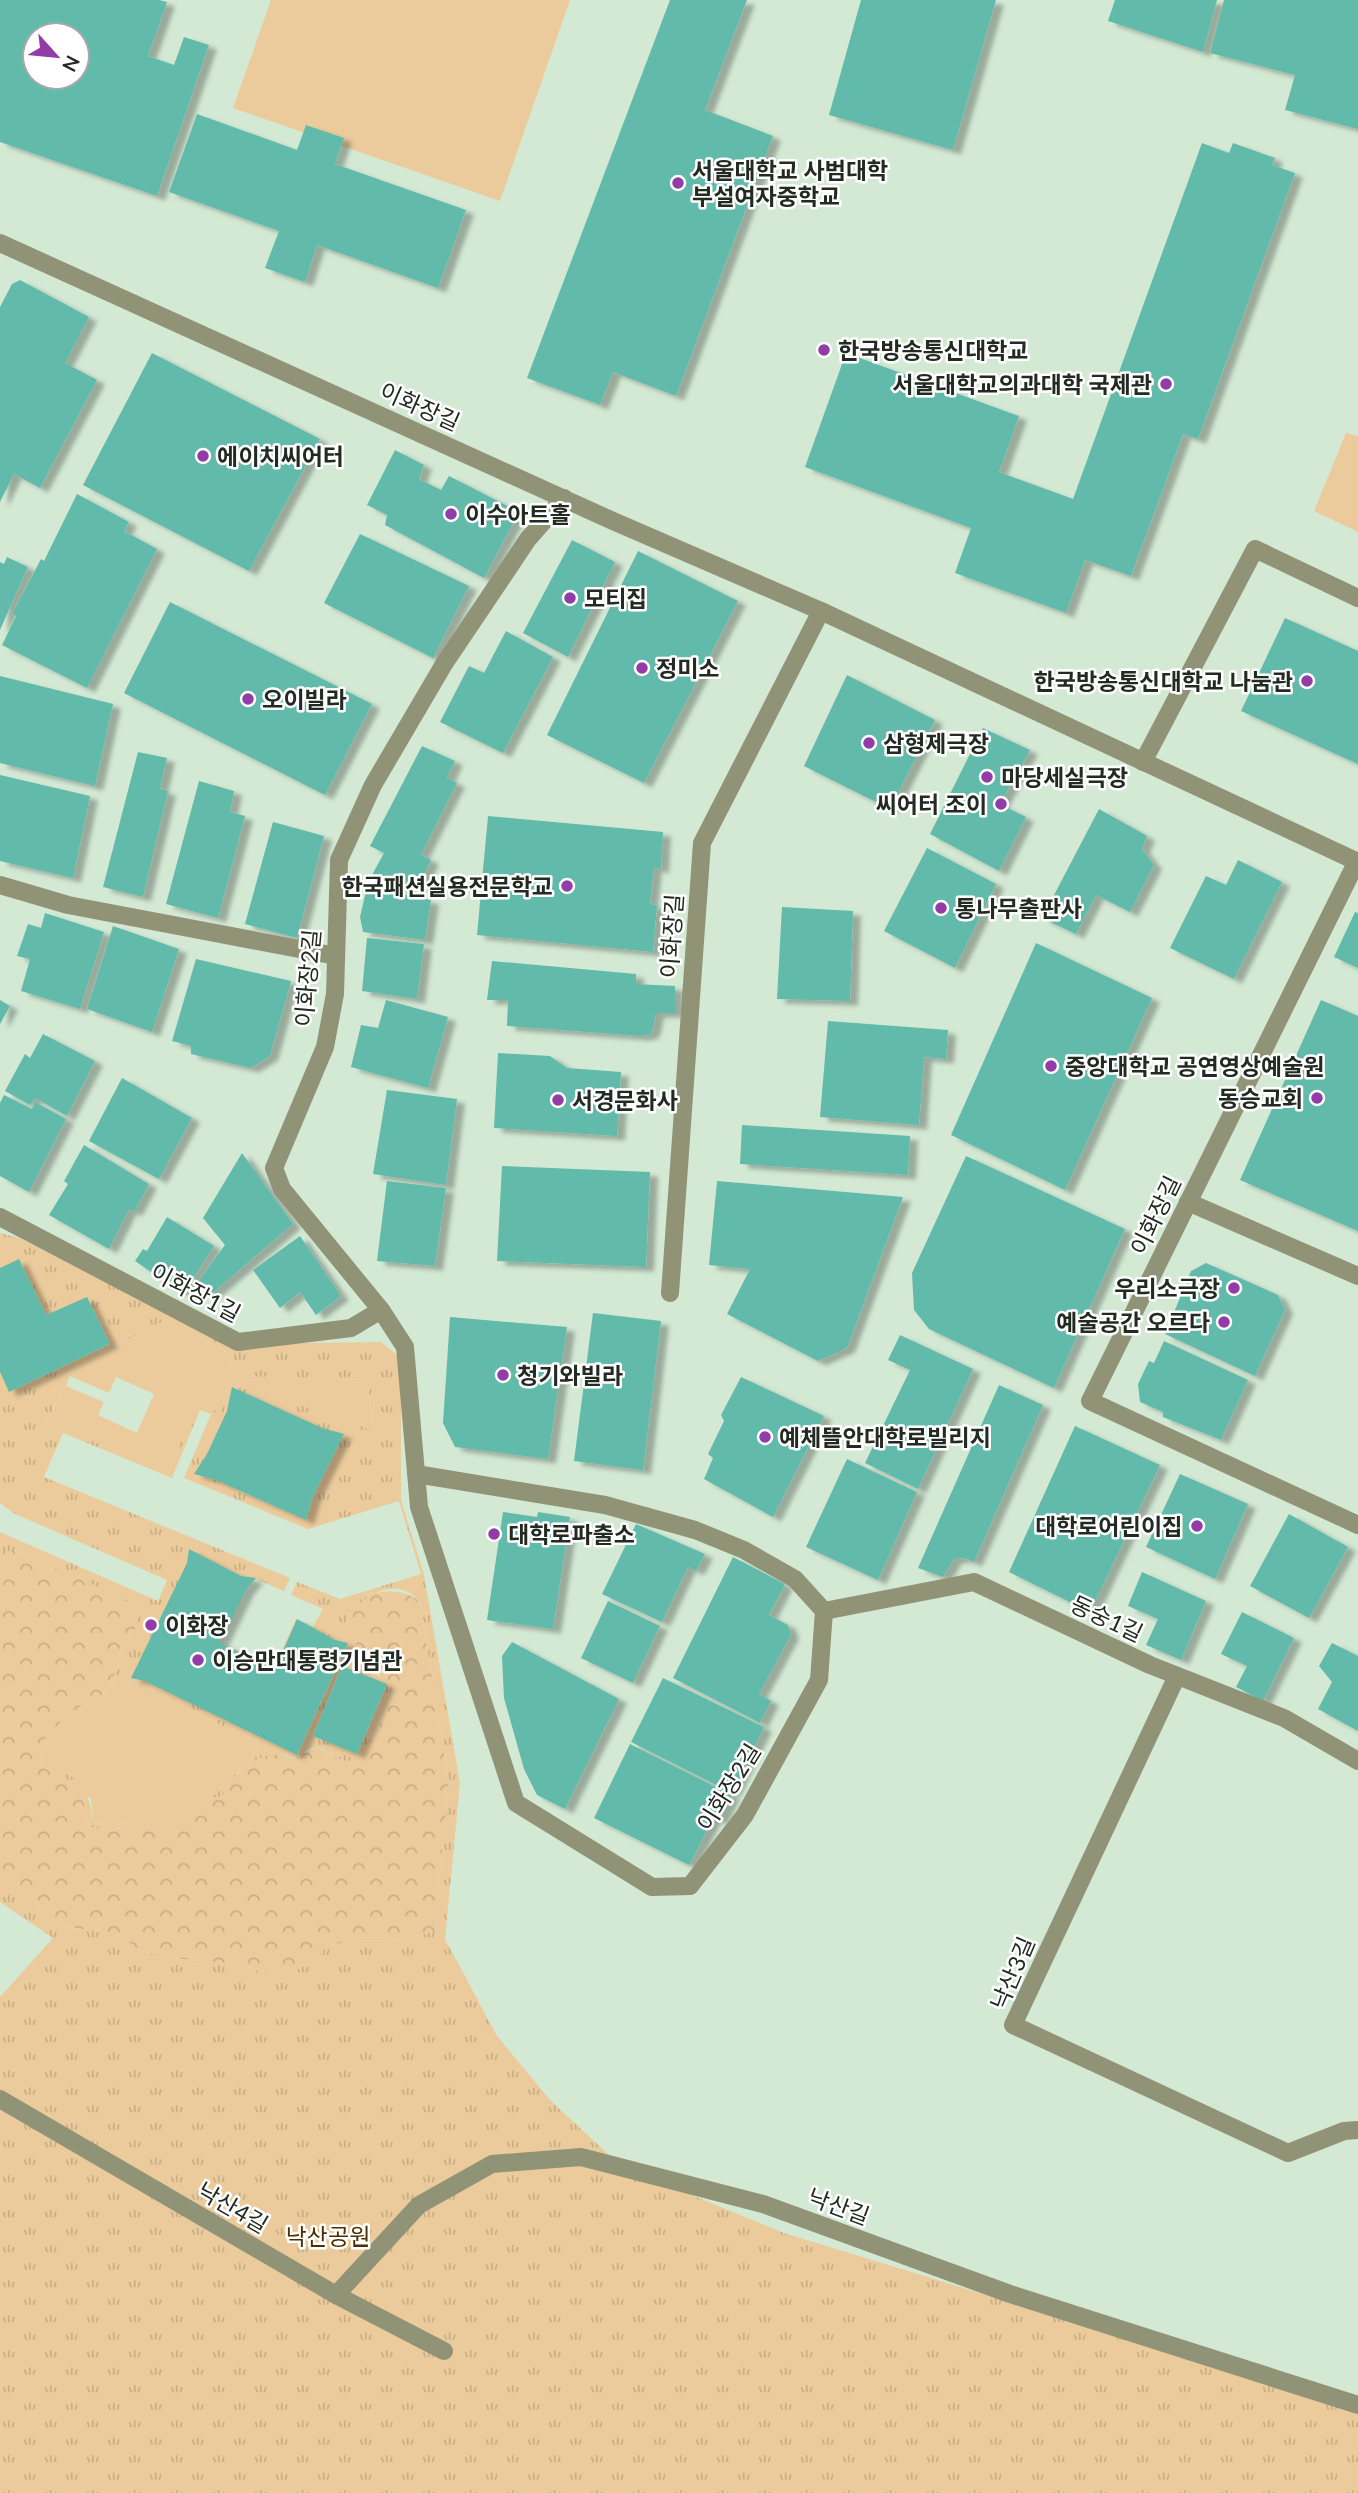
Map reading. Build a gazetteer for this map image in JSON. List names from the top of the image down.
{
  "streets": {
    "street": [
      "이화장길",
      "이화장2길",
      "이화장1길",
      "동숭1길",
      "낙산3길",
      "낙산길",
      "낙산4길"
    ]
  },
  "crossings": [
    ["이화장길", "이화장2길"],
    ["이화장2길", "이화장1길"],
    ["이화장2길", "동숭1길"],
    ["동숭1길", "낙산3길"],
    ["낙산길", "낙산4길"]
  ],
  "parks": ["낙산공원"],
  "places": [
    "서울대학교 사범대학 부설여자중학교",
    "한국방송통신대학교",
    "서울대학교의과대학 국제관",
    "에이치씨어터",
    "이수아트홀",
    "모티집",
    "정미소",
    "한국방송통신대학교 나눔관",
    "오이빌라",
    "삼형제극장",
    "마당세실극장",
    "씨어터 조이",
    "한국패션실용전문학교",
    "통나무출판사",
    "중앙대학교 공연영상예술원",
    "동승교회",
    "서경문화사",
    "우리소극장",
    "예술공간 오르다",
    "청기와빌라",
    "예체뜰안대학로빌리지",
    "대학로어린이집",
    "대학로파출소",
    "이화장",
    "이승만대통령기념관"
  ],
  "north": "bottom right"
}
